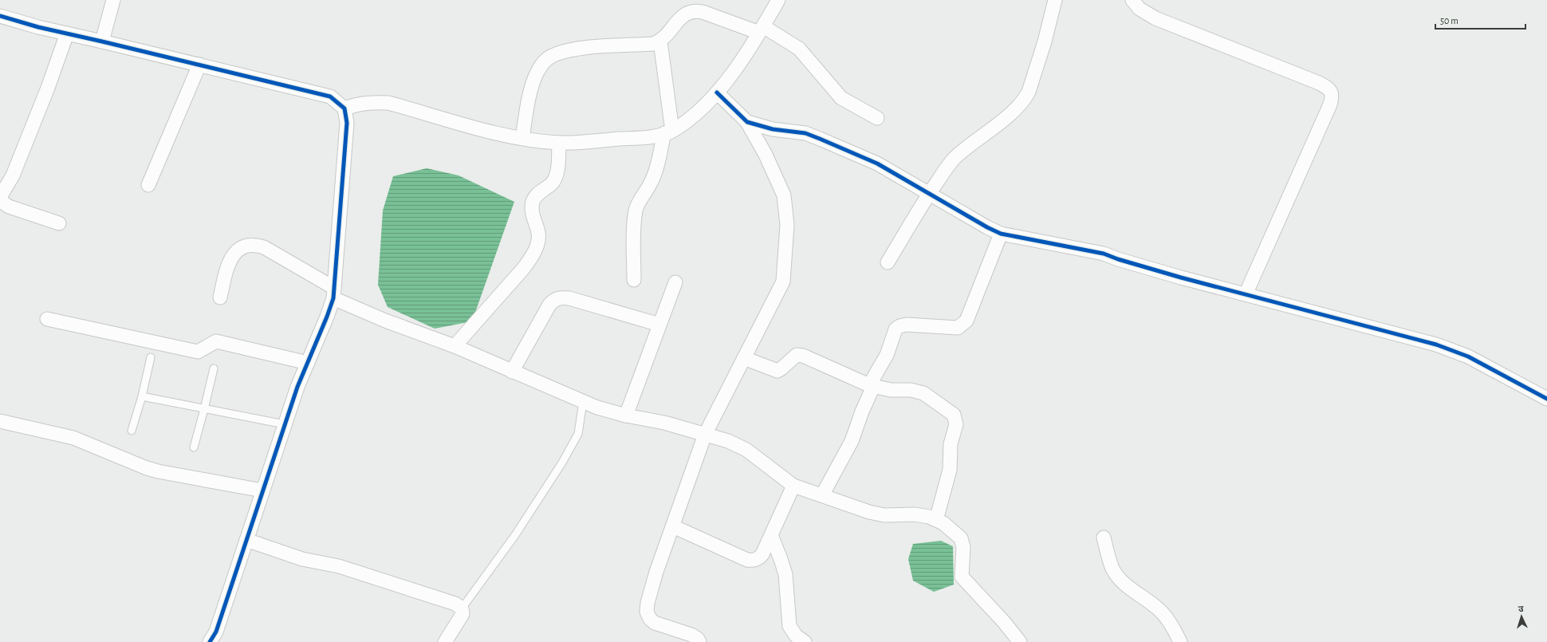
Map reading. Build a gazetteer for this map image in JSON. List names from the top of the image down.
{
  "scale_bar": "50 m",
  "north": "top"
}
